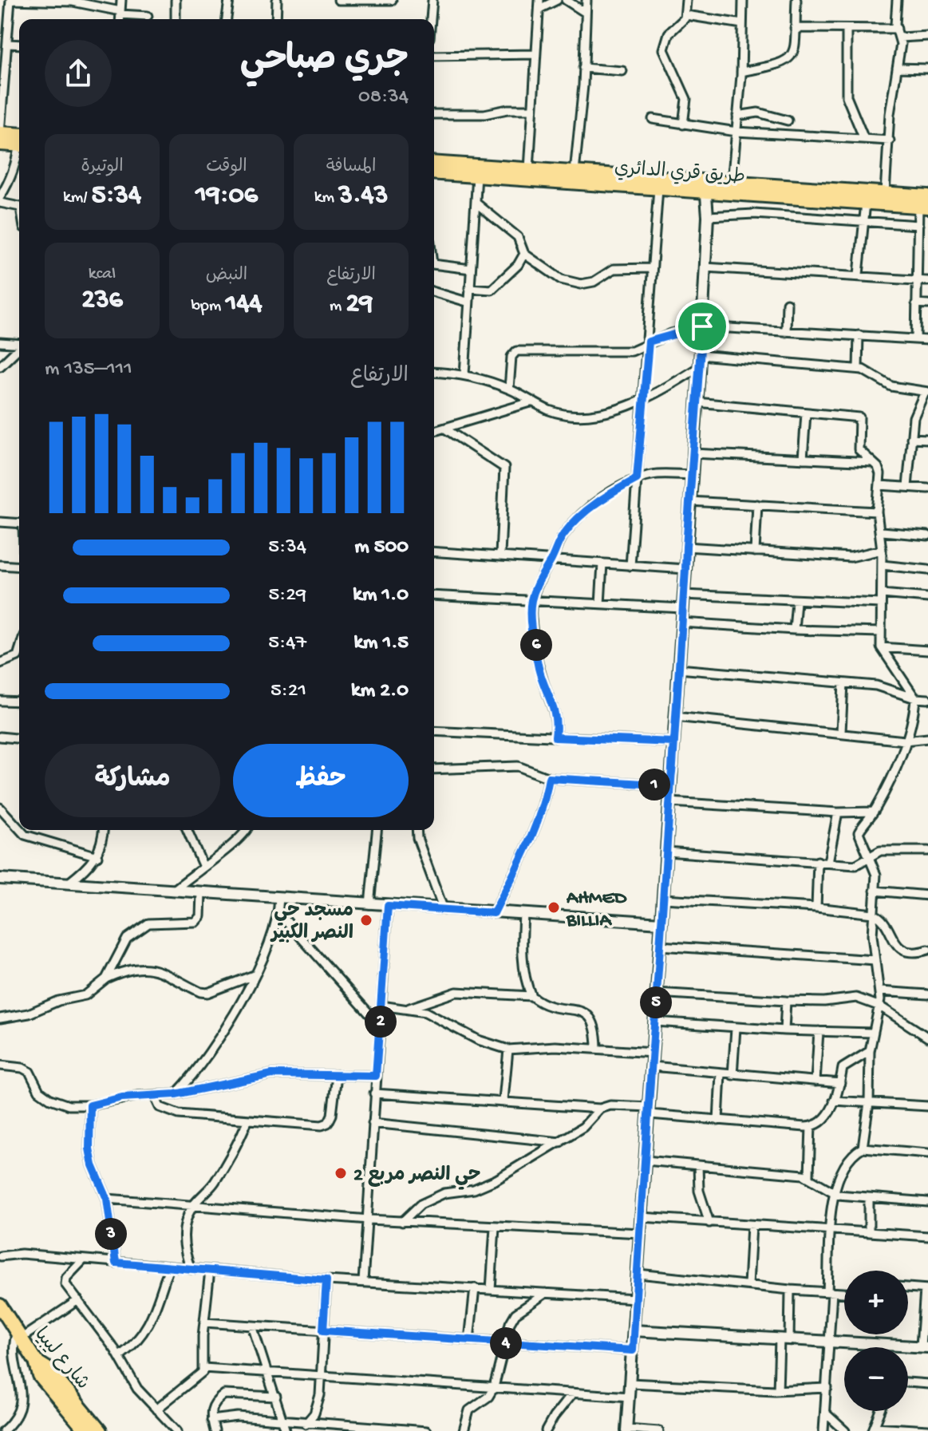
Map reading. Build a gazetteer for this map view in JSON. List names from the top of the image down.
{
  "streets": {
    "highway": ["طريق قري الدائري", "شارع ليبيا"]
  },
  "places": ["AHMED BILLIA", "مسجد حي النصر الكبير", "حي النصر مربع 2"],
  "page": {
    "heading": ["جري صباحي", "08:34"],
    "stats": [
      ["المسافة", "3.43 km"],
      ["الوقت", "19:06"],
      ["الوتيرة", "5:34 /km"],
      ["الارتفاع", "29 m"],
      ["النبض", "144 bpm"],
      ["kcal", "236"]
    ],
    "chart": ["الارتفاع", "111–135 m"],
    "list": [
      {
        "name": "500 m",
        "note": "5:34"
      },
      {
        "name": "1.0 km",
        "note": "5:29"
      },
      {
        "name": "1.5 km",
        "note": "5:47"
      },
      {
        "name": "2.0 km",
        "note": "5:21"
      }
    ],
    "pins": [
      "6",
      "1",
      "5",
      "2",
      "3",
      "4"
    ],
    "buttons": ["حفظ", "مشاركة"],
    "map_buttons": ["+", "−"]
  }
}
